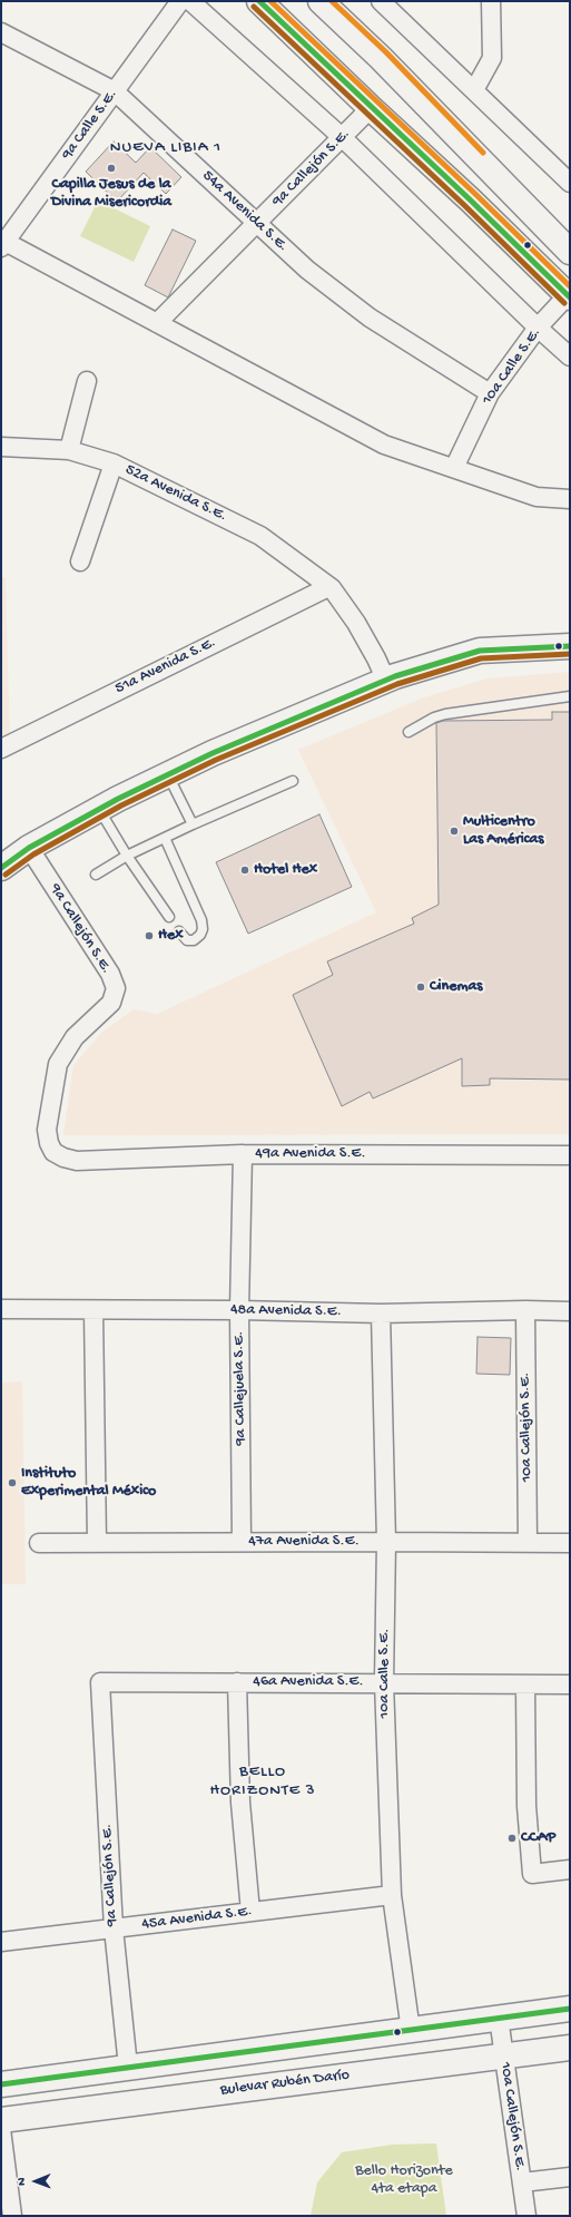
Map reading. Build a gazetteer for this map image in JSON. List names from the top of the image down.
{
  "streets": {
    "street": [
      "9a Calle S.E.",
      "9a Callejón S.E.",
      "54a Avenida S.E.",
      "10a Calle S.E.",
      "52a Avenida S.E.",
      "51a Avenida S.E.",
      "49a Avenida S.E.",
      "48a Avenida S.E.",
      "9a Callejuela S.E.",
      "10a Callejón S.E.",
      "47a Avenida S.E.",
      "46a Avenida S.E.",
      "45a Avenida S.E.",
      "Bulevar Rubén Darío"
    ]
  },
  "crossings": [
    ["9a Calle S.E.", "54a Avenida S.E."],
    ["9a Callejón S.E.", "54a Avenida S.E."],
    ["9a Callejón S.E.", "49a Avenida S.E."],
    ["9a Callejón S.E.", "46a Avenida S.E."],
    ["9a Callejón S.E.", "45a Avenida S.E."],
    ["54a Avenida S.E.", "10a Calle S.E."],
    ["10a Calle S.E.", "48a Avenida S.E."],
    ["10a Calle S.E.", "47a Avenida S.E."],
    ["10a Calle S.E.", "46a Avenida S.E."],
    ["10a Calle S.E.", "45a Avenida S.E."],
    ["52a Avenida S.E.", "51a Avenida S.E."],
    ["49a Avenida S.E.", "9a Callejuela S.E."],
    ["48a Avenida S.E.", "9a Callejuela S.E."],
    ["48a Avenida S.E.", "10a Callejón S.E."],
    ["9a Callejuela S.E.", "47a Avenida S.E."],
    ["10a Callejón S.E.", "47a Avenida S.E."],
    ["10a Callejón S.E.", "Bulevar Rubén Darío"]
  ],
  "districts": ["NUEVA LIBIA 1", "BELLO HORIZONTE 3"],
  "parks": ["Bello Horizonte 4ta etapa"],
  "places": [
    "Capilla Jesus de la Divina Misericordia",
    "Multicentro Las Américas",
    "Hotel Hex",
    "Hex",
    "Cinemas",
    "Instituto Experimental México",
    "CCAP"
  ],
  "north": "left"
}
